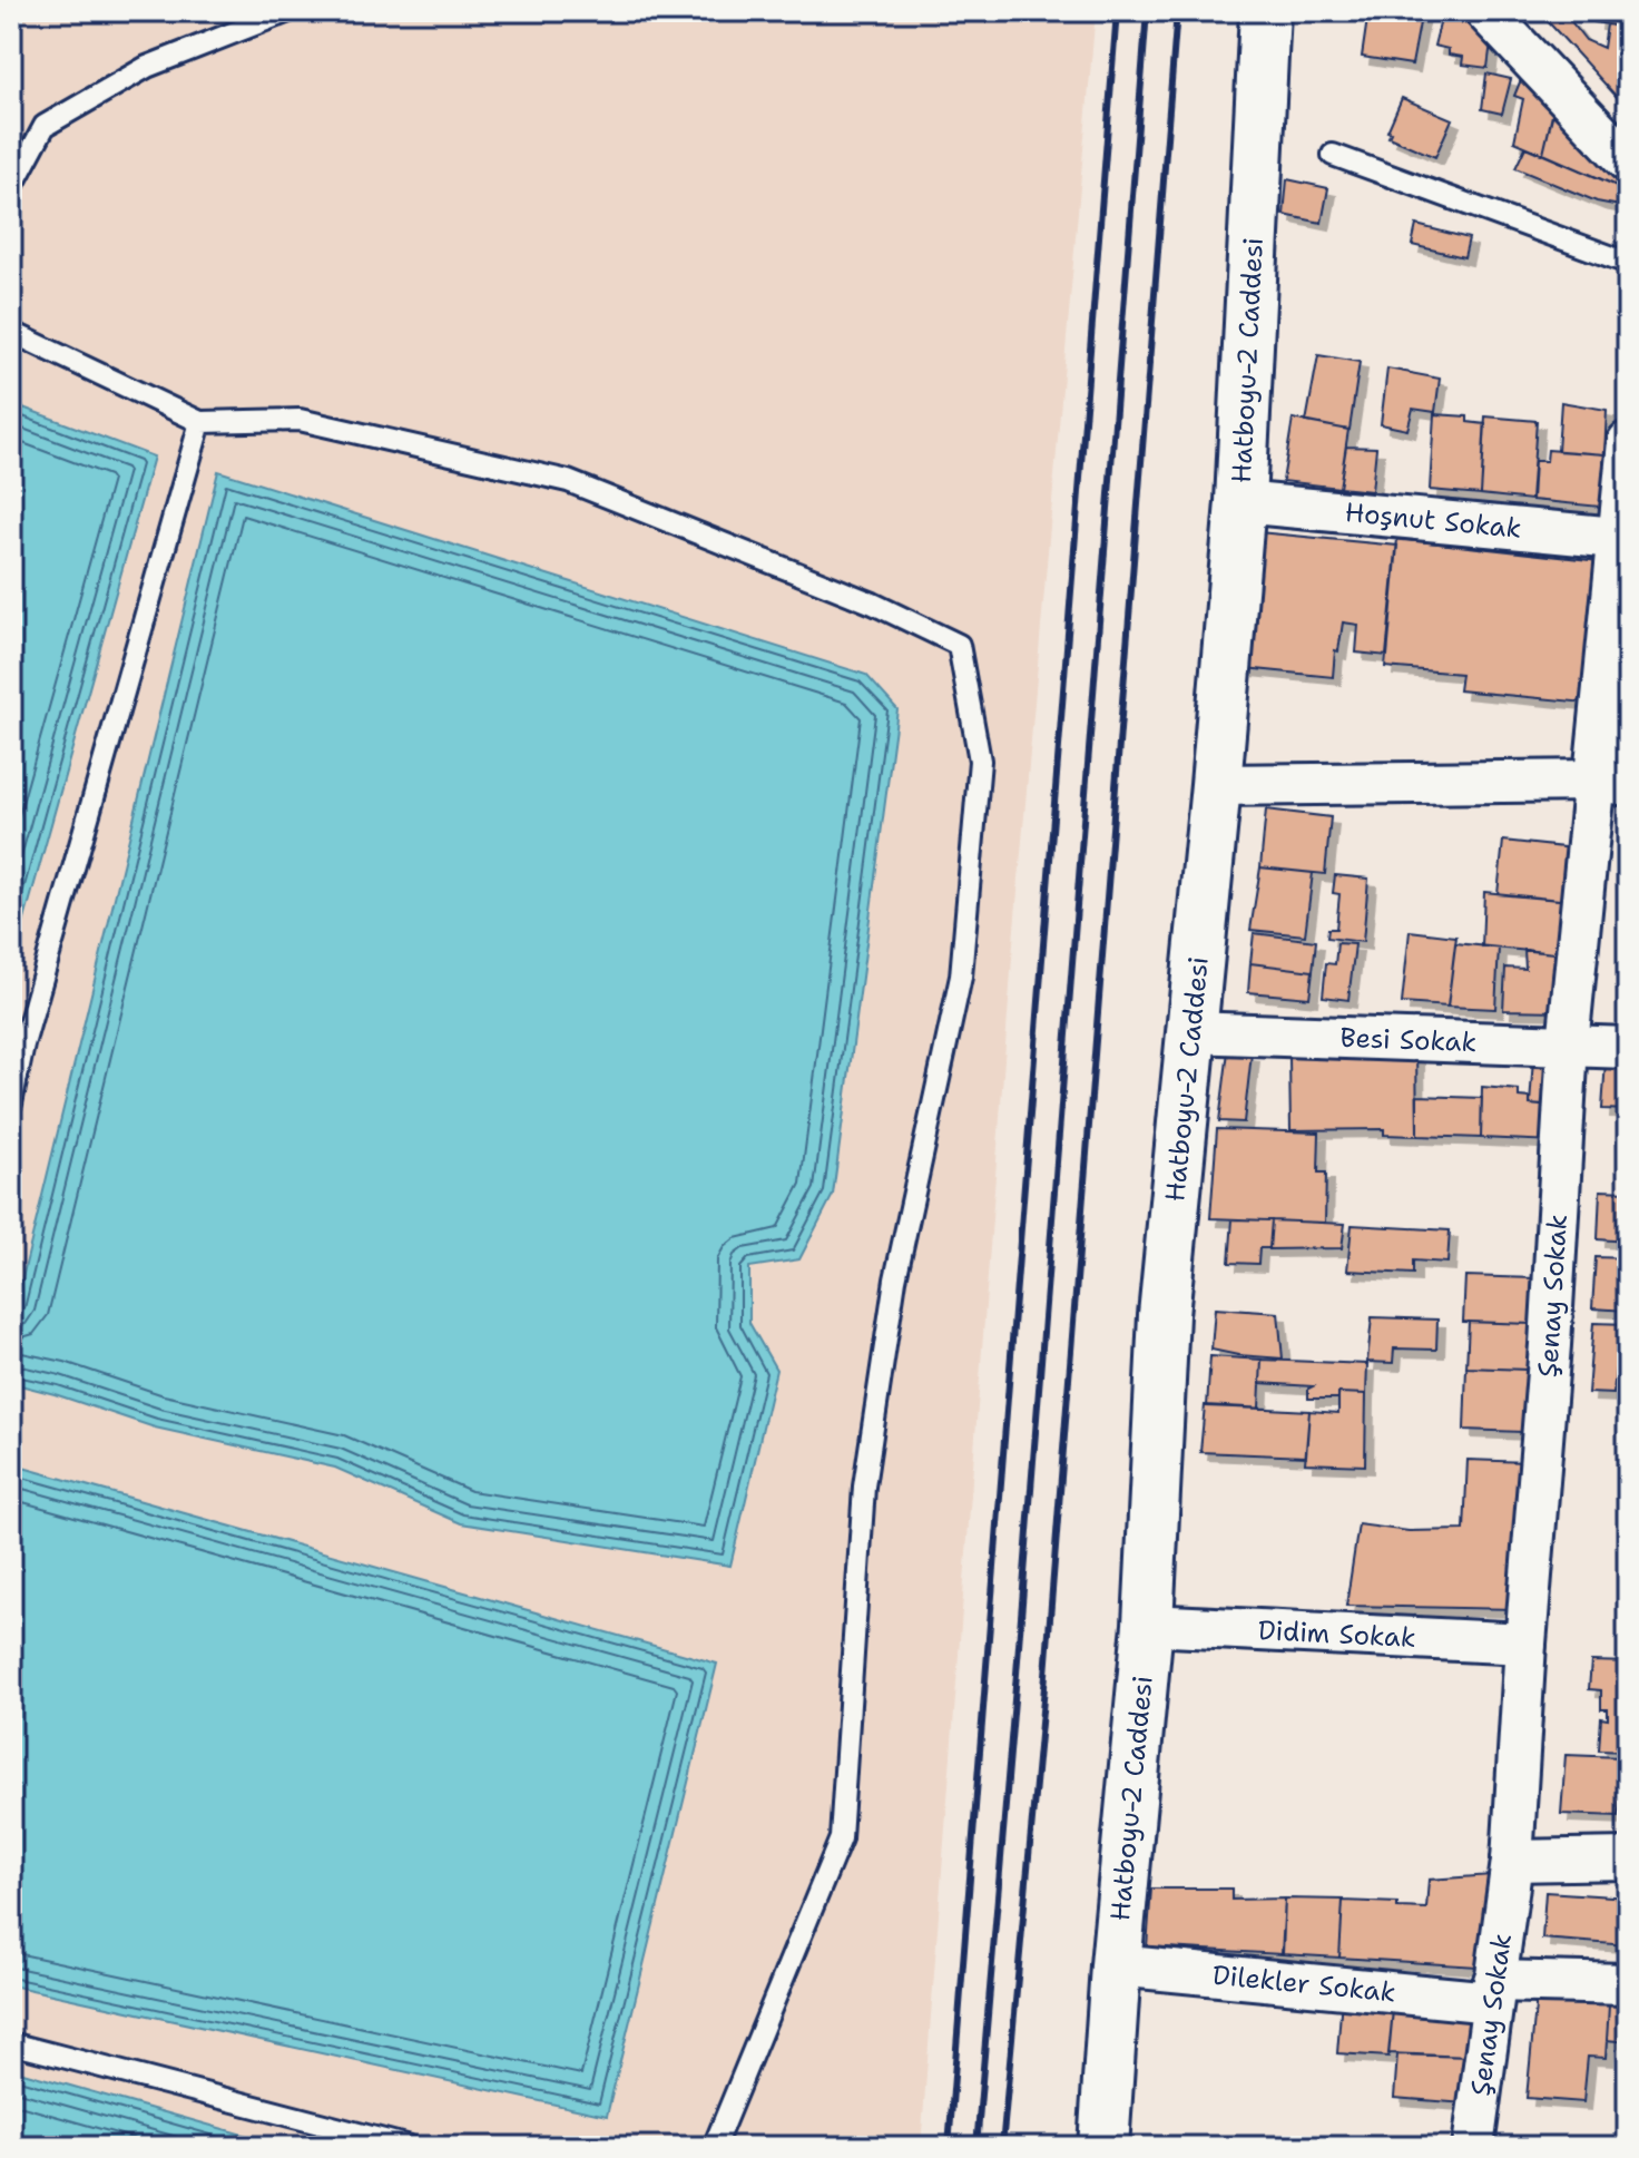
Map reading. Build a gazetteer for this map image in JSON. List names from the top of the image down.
{
  "streets": {
    "main road": ["Hatboyu-2 Caddesi"],
    "street": [
      "Hoşnut Sokak",
      "Besi Sokak",
      "Şenay Sokak",
      "Didim Sokak",
      "Dilekler Sokak"
    ]
  },
  "crossings": [
    ["Hatboyu-2 Caddesi", "Hoşnut Sokak"],
    ["Hatboyu-2 Caddesi", "Besi Sokak"],
    ["Hatboyu-2 Caddesi", "Didim Sokak"],
    ["Hatboyu-2 Caddesi", "Dilekler Sokak"],
    ["Hoşnut Sokak", "Şenay Sokak"],
    ["Besi Sokak", "Şenay Sokak"],
    ["Şenay Sokak", "Didim Sokak"],
    ["Şenay Sokak", "Dilekler Sokak"]
  ]
}
